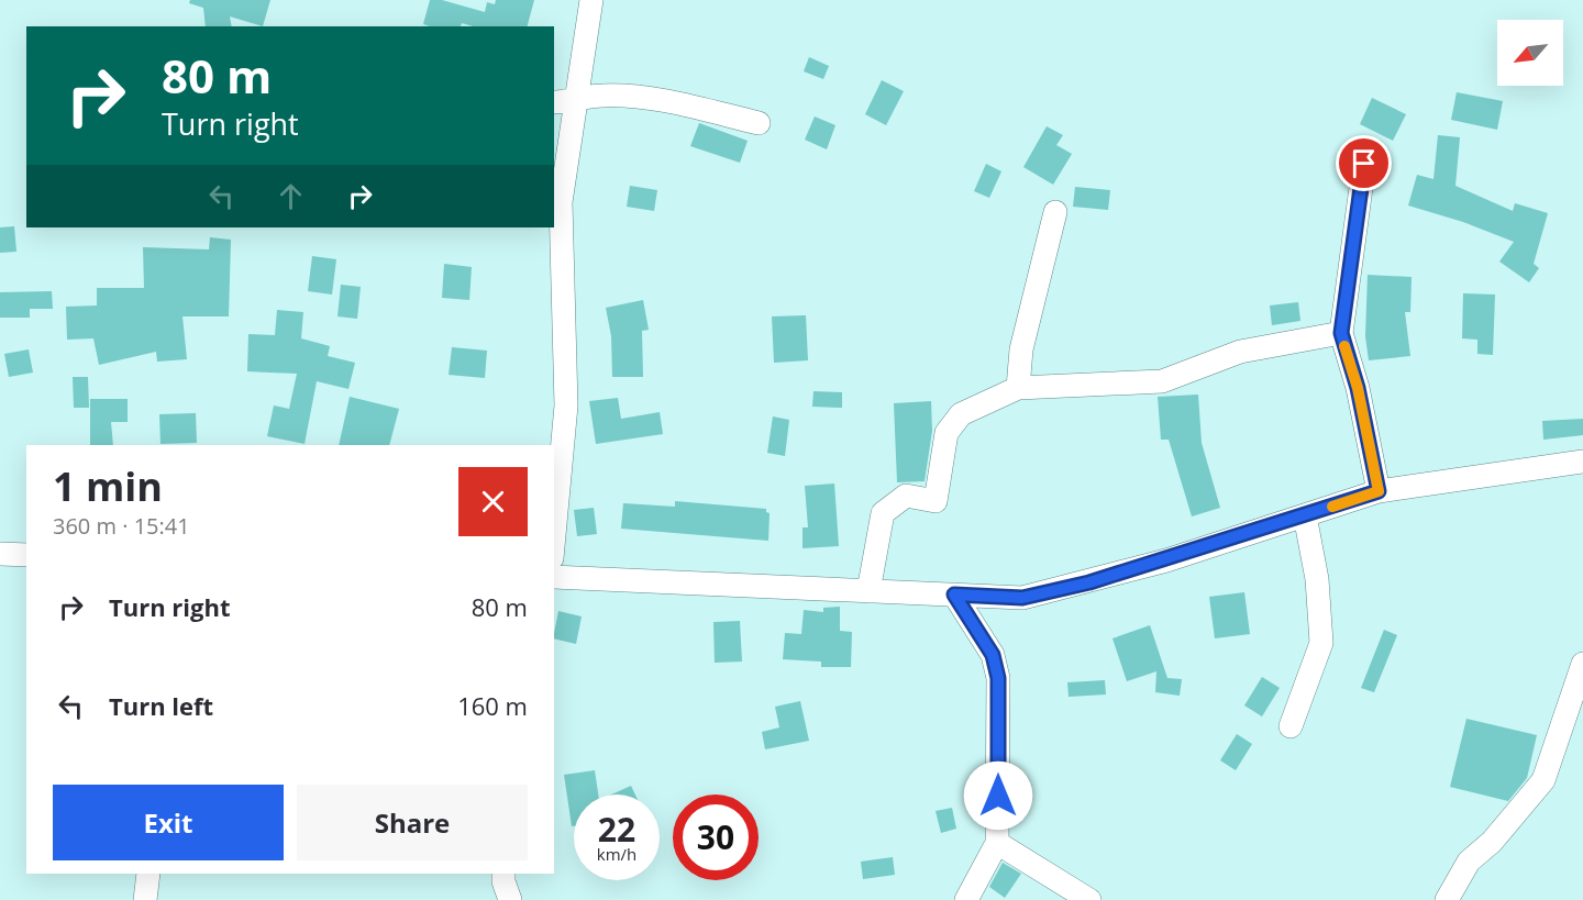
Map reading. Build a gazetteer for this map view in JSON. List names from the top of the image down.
{
  "north": "bottom left",
  "page": {
    "turn": ["80 m", "Turn right"],
    "heading": ["1 min", "360 m · 15:41"],
    "list": [
      {
        "name": "Turn right",
        "value": "80 m"
      },
      {
        "name": "Turn left",
        "value": "160 m"
      }
    ],
    "buttons": ["Exit", "Share"],
    "speed": "22 km/h",
    "limit": "30"
  }
}
